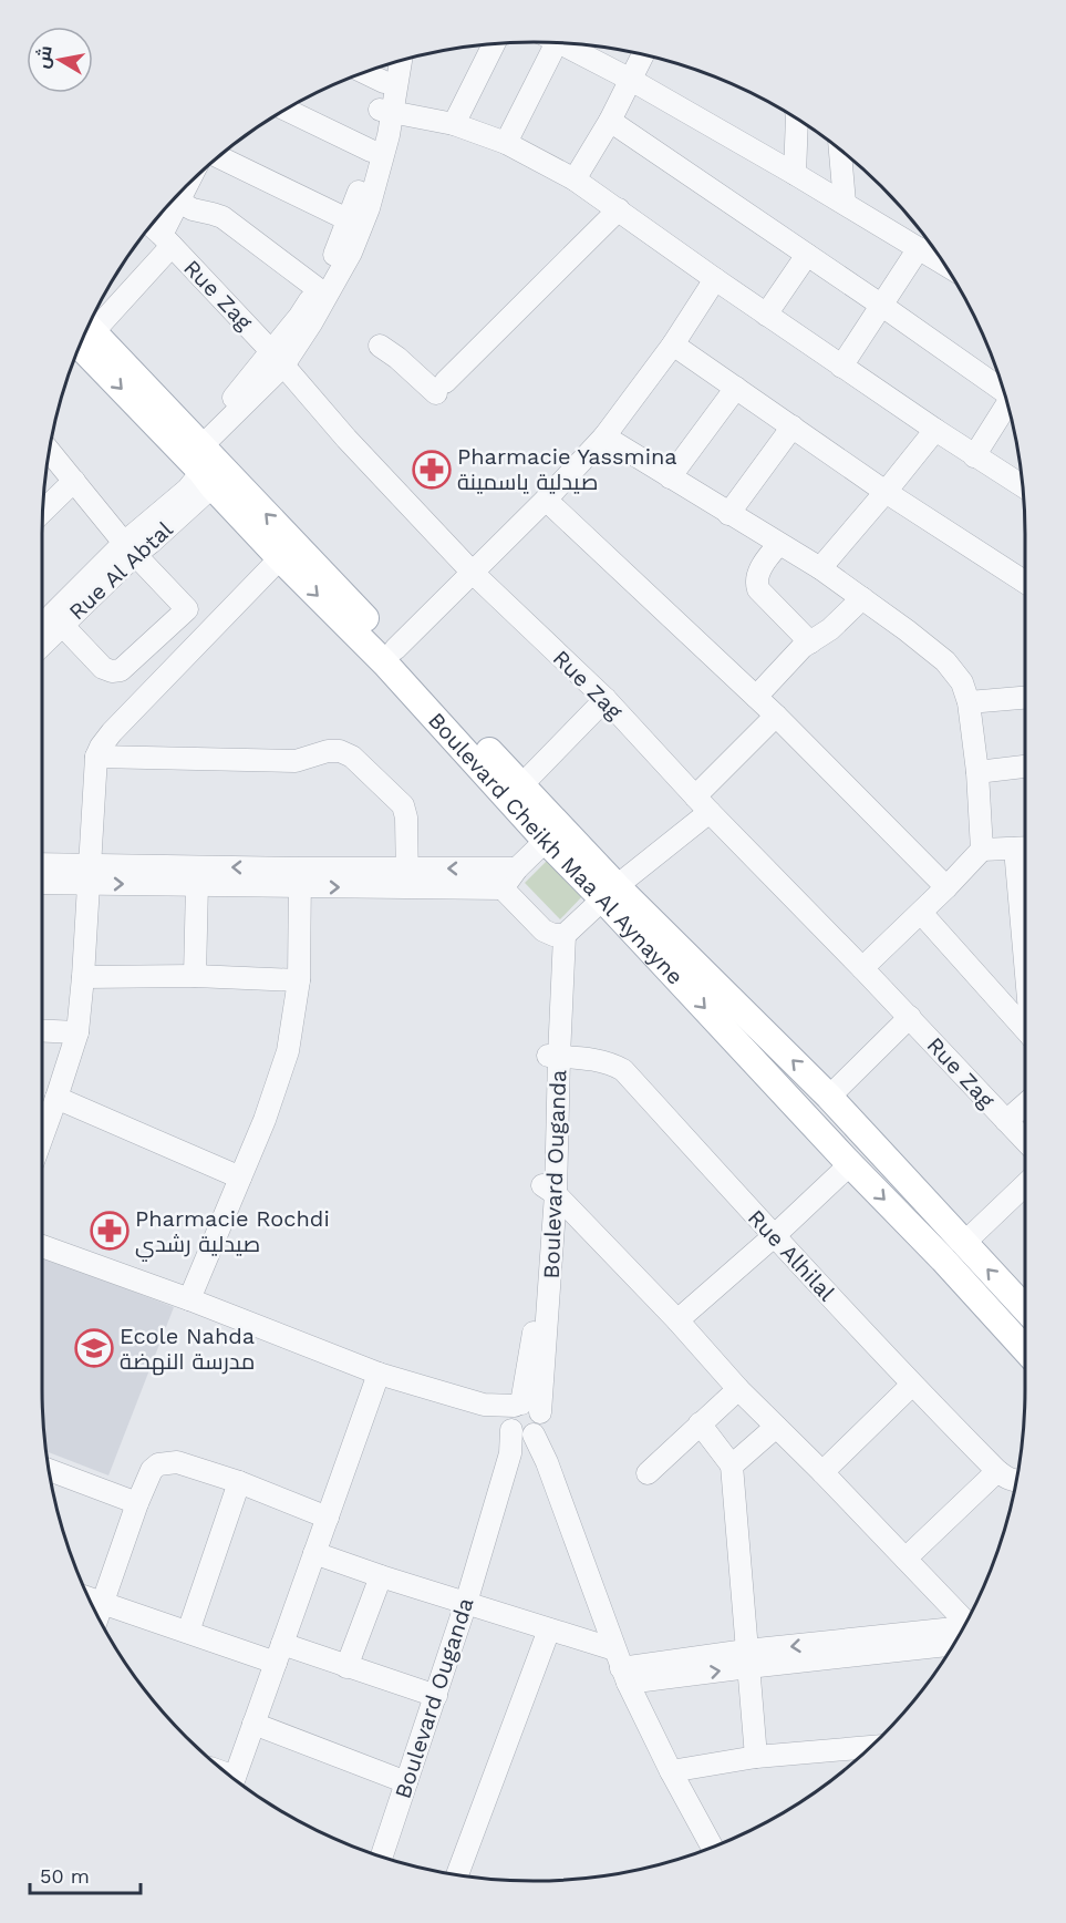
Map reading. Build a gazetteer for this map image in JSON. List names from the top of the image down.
{
  "streets": {
    "main road": ["Boulevard Cheikh Maa Al Aynayne"],
    "street": [
      "Rue Zag",
      "Rue Al Abtal",
      "Boulevard Ouganda",
      "Rue Alhilal"
    ]
  },
  "crossings": [
    ["Rue Zag", "Rue Al Abtal"],
    ["Rue Al Abtal", "Boulevard Cheikh Maa Al Aynayne"],
    ["Boulevard Ouganda", "Rue Alhilal"]
  ],
  "places": {
    "pharmacy": ["Pharmacie Yassmina صيدلية ياسمينة", "Pharmacie Rochdi صيدلية رشدي"],
    "school or university": ["Ecole Nahda مدرسة النهضة"]
  },
  "scale_bar": "50 m",
  "north": "left"
}
